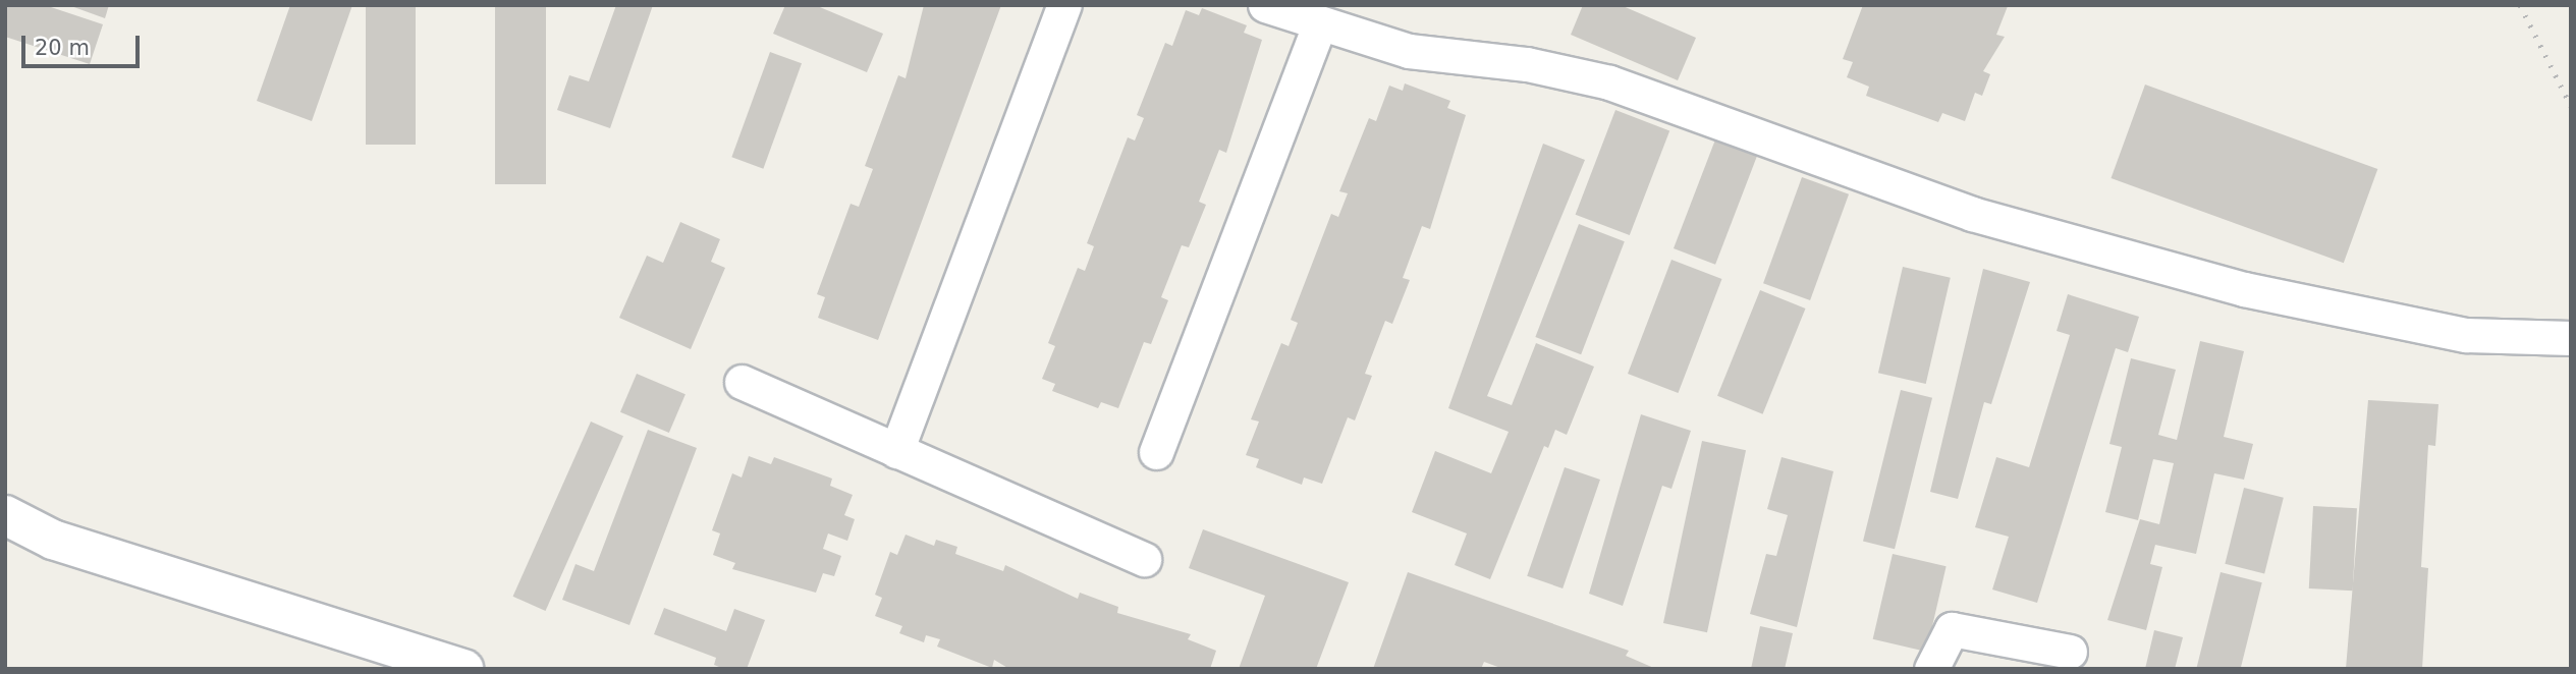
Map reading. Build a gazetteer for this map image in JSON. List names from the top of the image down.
{
  "scale_bar": "20 m"
}
